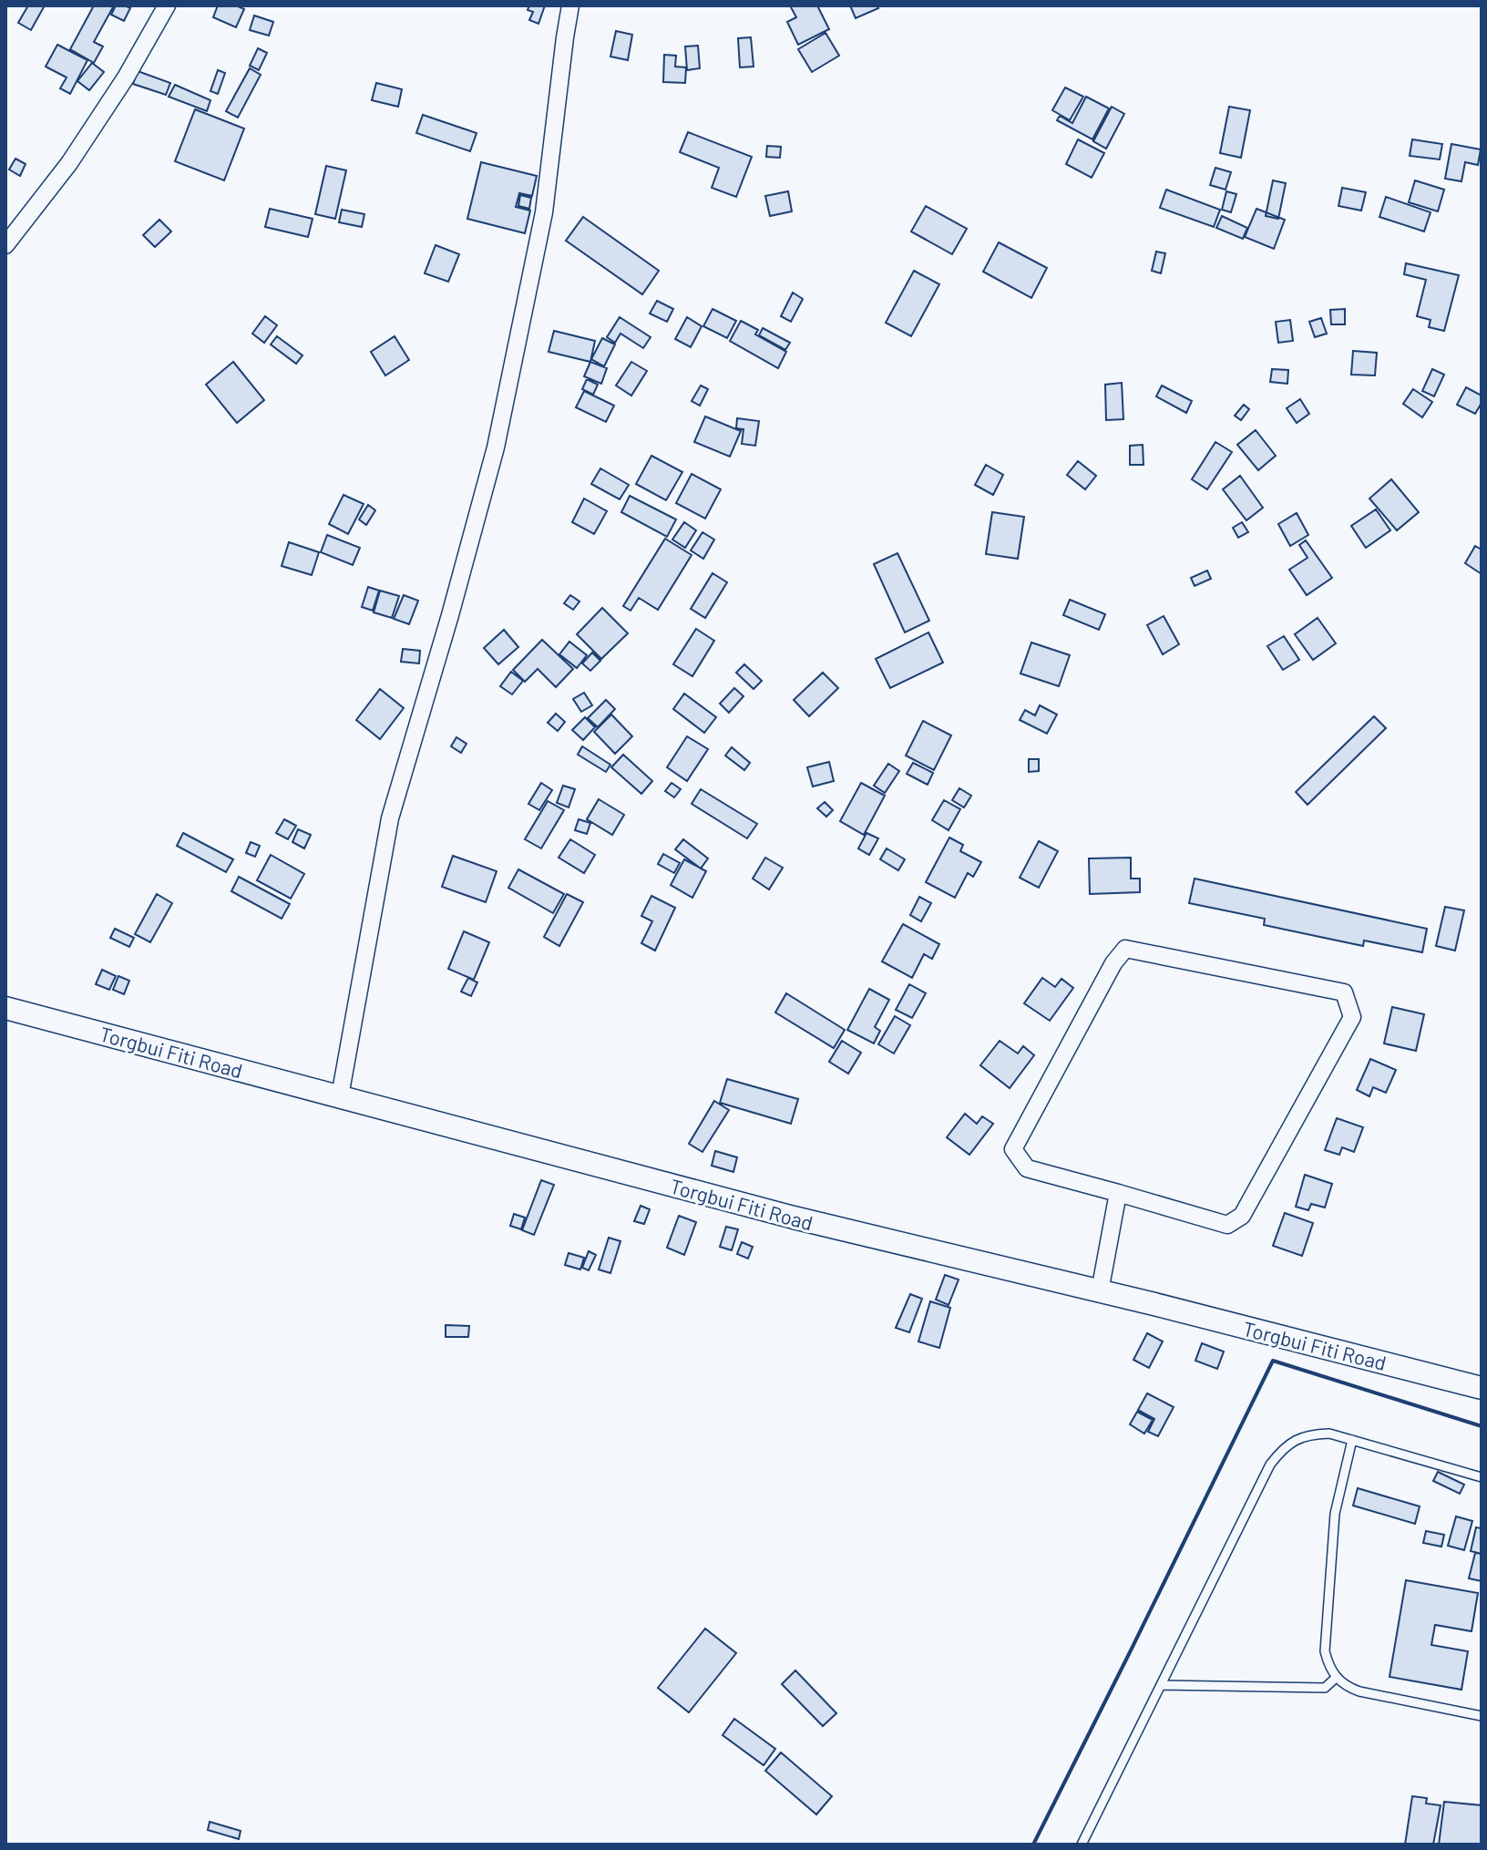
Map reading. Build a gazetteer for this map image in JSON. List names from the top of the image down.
{
  "streets": {
    "street": ["Torgbui Fiti Road"]
  }
}
